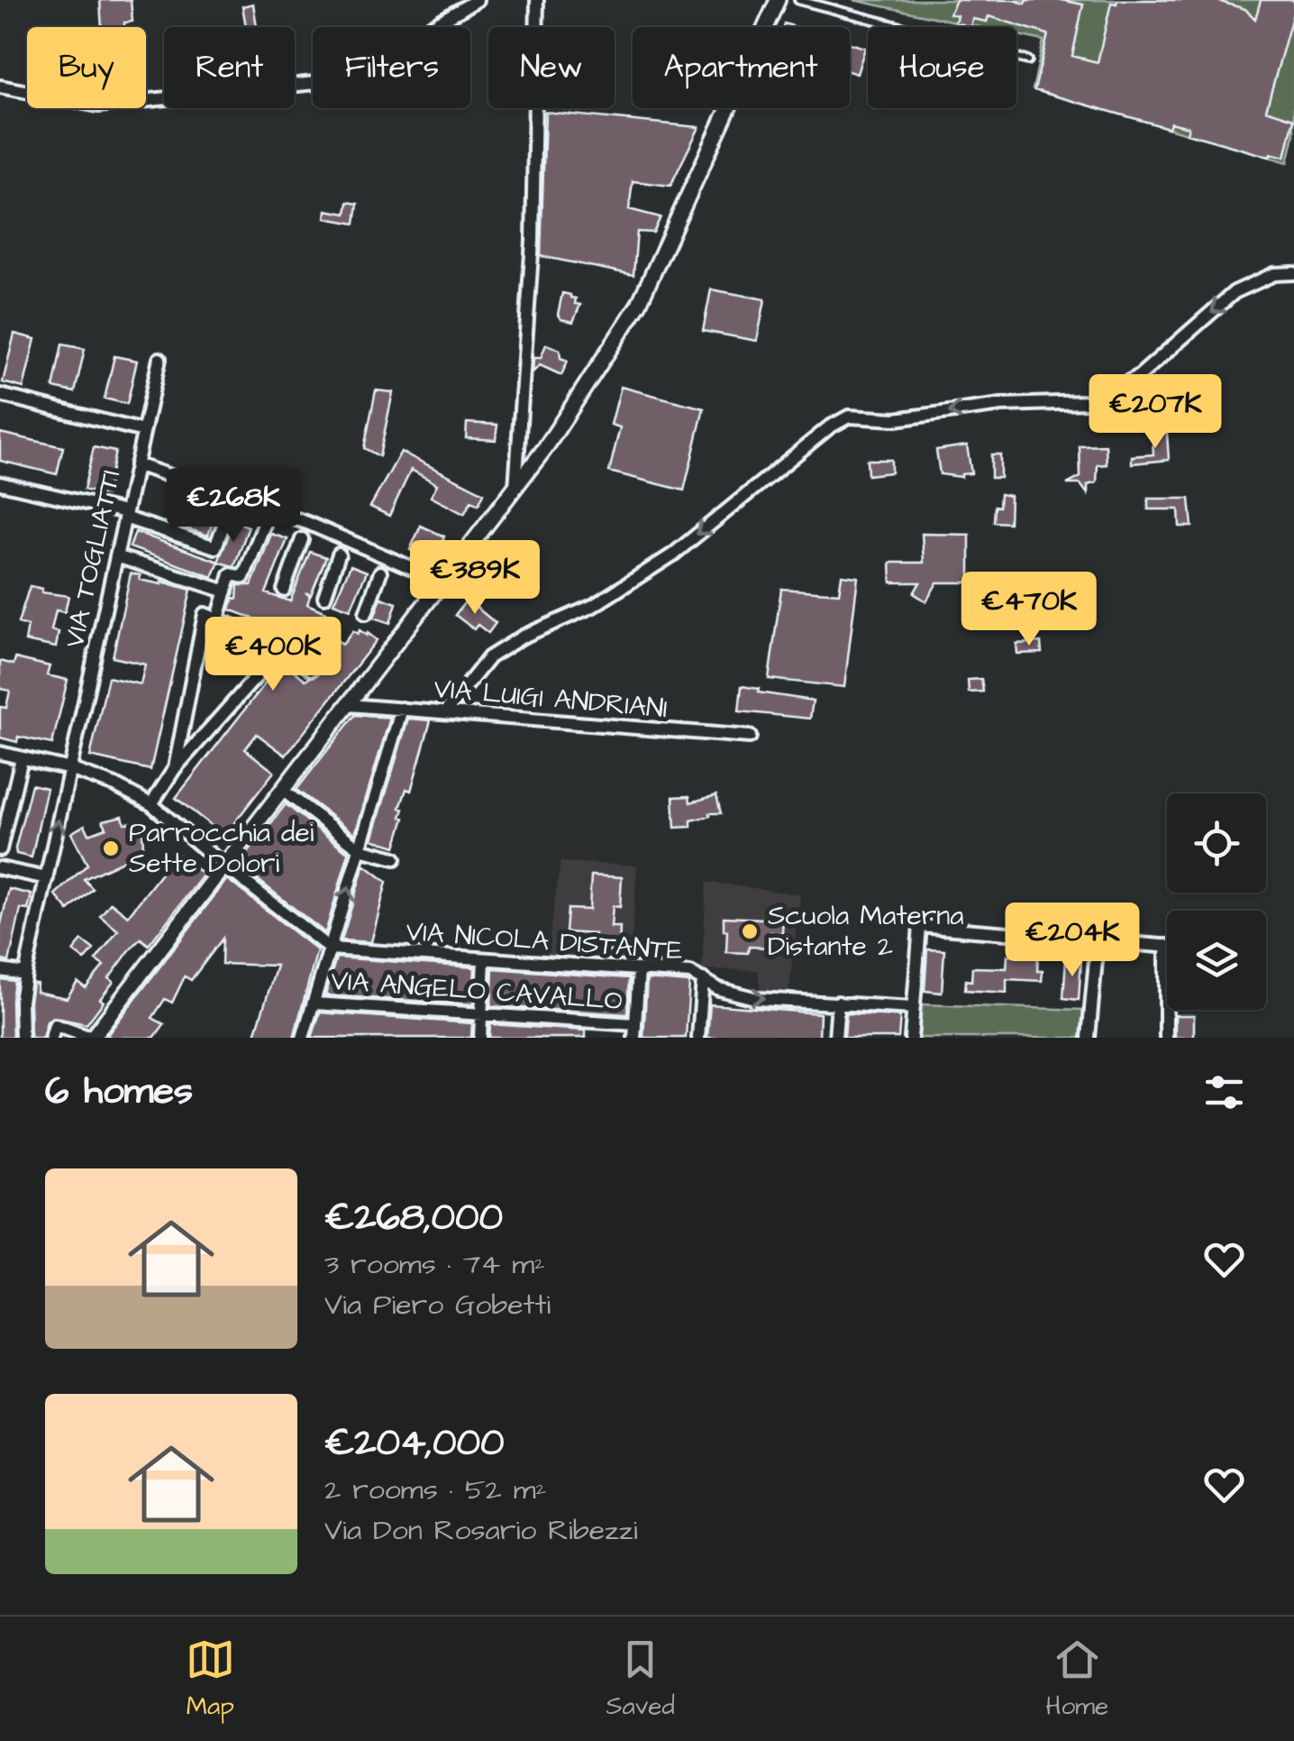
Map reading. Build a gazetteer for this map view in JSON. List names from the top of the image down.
{
  "streets": {
    "street": [
      "VIA TOGLIATTI",
      "VIA LUIGI ANDRIANI",
      "VIA NICOLA DISTANTE",
      "VIA ANGELO CAVALLO"
    ]
  },
  "places": ["Parrocchia dei Sette Dolori", "Scuola Materna Distante 2"],
  "page": {
    "chip": [
      "Buy",
      "Rent",
      "Filters",
      "New",
      "Apartment",
      "House"
    ],
    "price": [
      "€207K",
      "€268K",
      "€389K",
      "€470K",
      "€400K",
      "€204K"
    ],
    "heading": "6 homes",
    "list": [
      {
        "name": "€268,000",
        "note": "3 rooms · 74 m² · Via Piero Gobetti"
      },
      {
        "name": "€204,000",
        "note": "2 rooms · 52 m² · Via Don Rosario Ribezzi"
      }
    ],
    "tabs": ["Map", "Saved", "Home"]
  }
}
